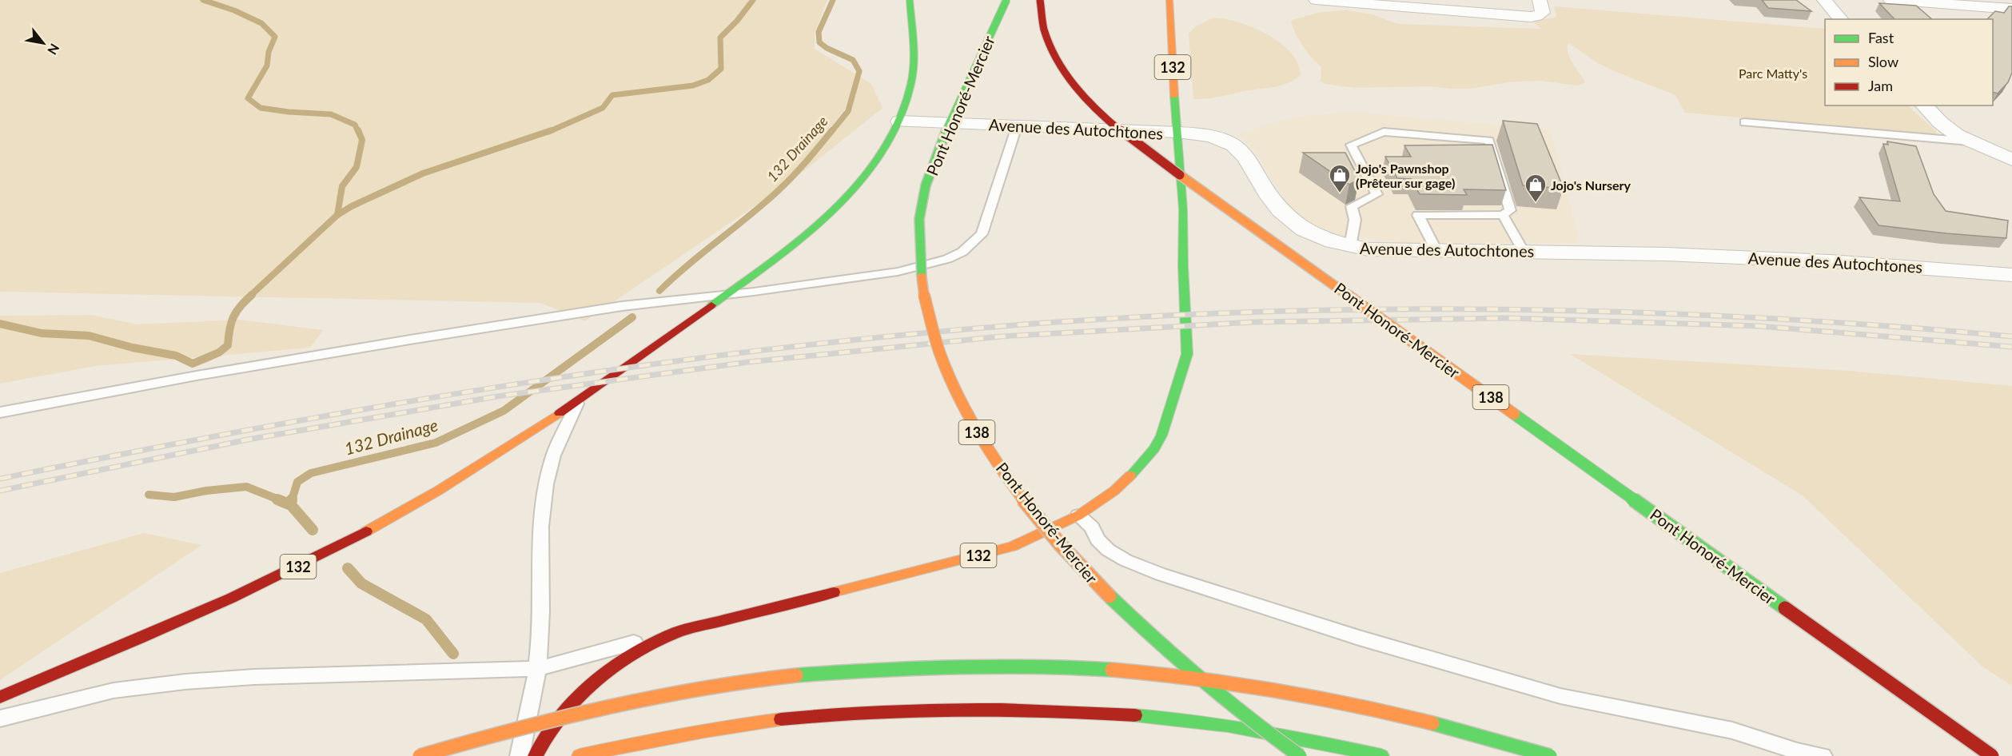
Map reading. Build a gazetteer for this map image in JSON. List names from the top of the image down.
{
  "streets": {
    "highway": ["132", "Pont Honoré-Mercier", "138"],
    "street": ["Avenue des Autochtones"]
  },
  "crossings": [
    ["132", "Avenue des Autochtones"]
  ],
  "water": ["132 Drainage"],
  "parks": ["Parc Matty's"],
  "places": {
    "shop": ["Jojo's Pawnshop (Prêteur sur gage)", "Jojo's Nursery"]
  },
  "legend": ["Fast", "Slow", "Jam"],
  "north": "bottom right"
}
